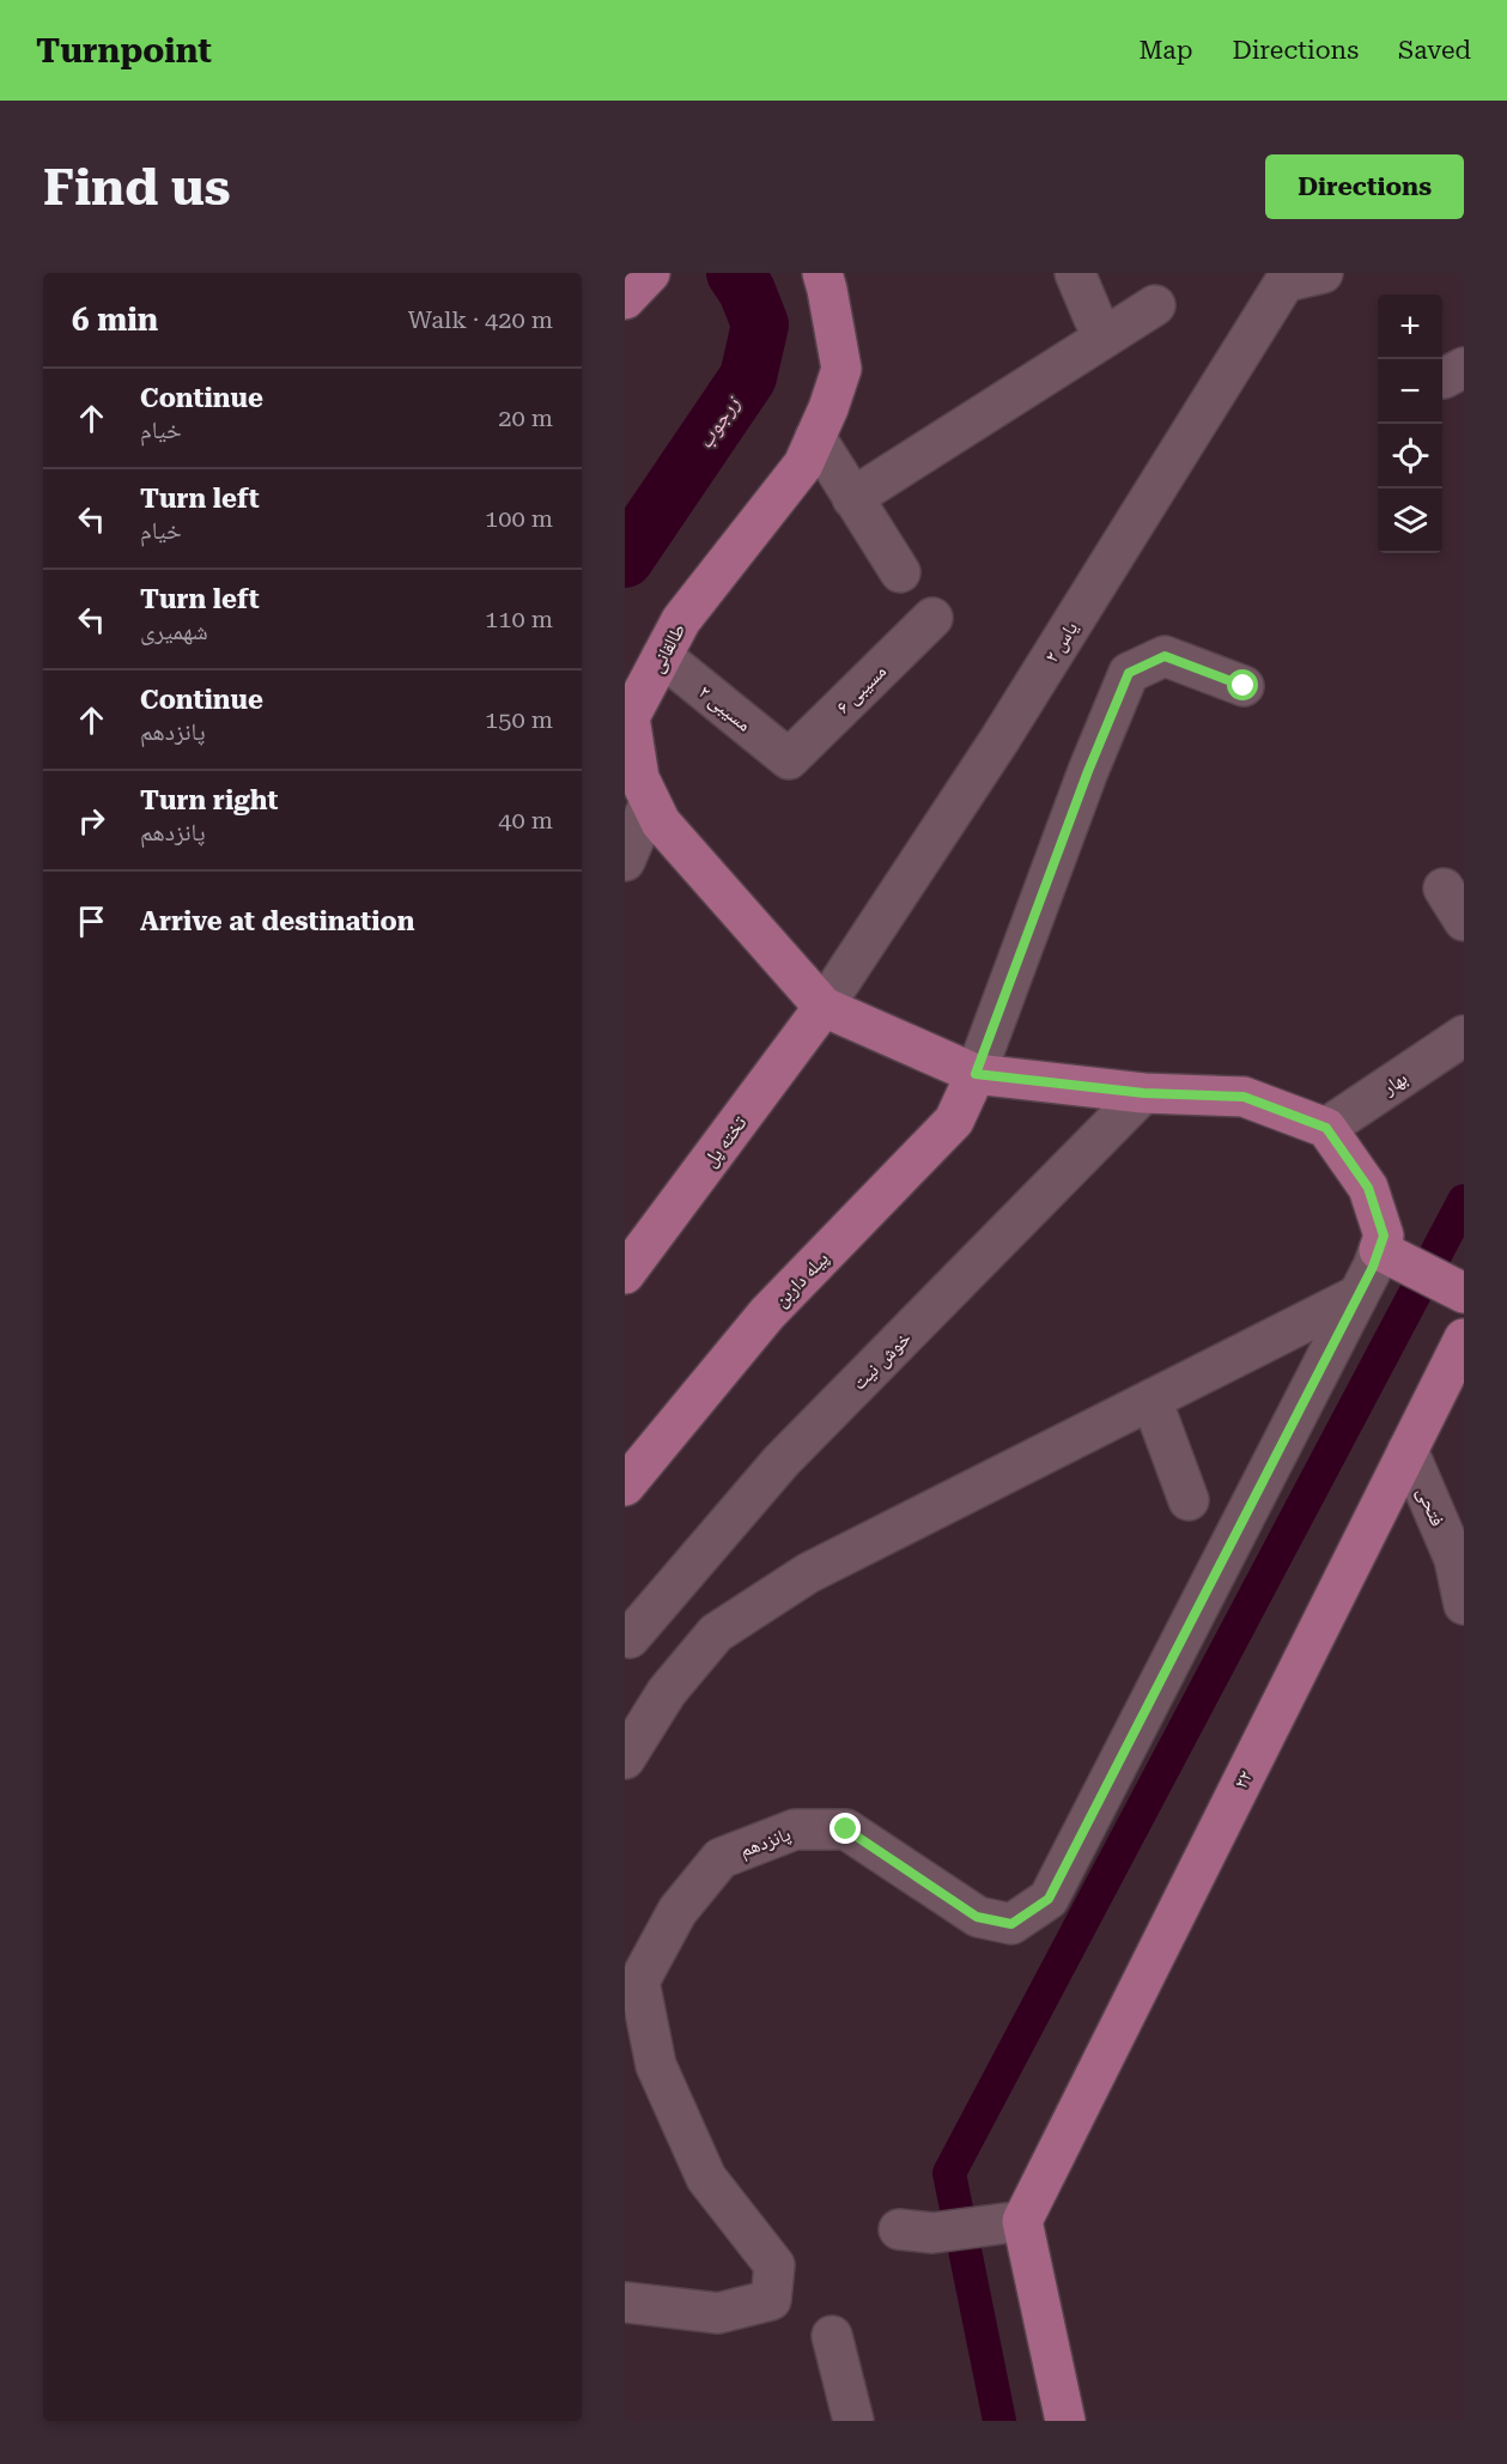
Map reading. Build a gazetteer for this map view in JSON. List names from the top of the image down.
{
  "streets": {
    "main road": [
      "طالقانی",
      "تخته پل",
      "پیله داربن",
      "۲۲"
    ],
    "street": [
      "یاس ۲",
      "مسیبی ۶",
      "مسیبی ۲",
      "بهار",
      "خوش نیت",
      "فتحی",
      "پانزدهم"
    ]
  },
  "crossings": [
    ["یاس ۲", "طالقانی"],
    ["یاس ۲", "تخته پل"],
    ["طالقانی", "مسیبی ۲"],
    ["طالقانی", "بهار"],
    ["طالقانی", "تخته پل"],
    ["طالقانی", "پیله داربن"],
    ["طالقانی", "خوش نیت"],
    ["مسیبی ۶", "مسیبی ۲"],
    ["فتحی", "۲۲"]
  ],
  "water": ["زرجوب"],
  "page": {
    "header": "Turnpoint",
    "nav": ["Map", "Directions", "Saved"],
    "buttons": "Directions",
    "title": "Find us",
    "heading": ["6 min", "Walk · 420 m"],
    "map_buttons": ["+", "−"],
    "list": [
      ["Continue", "خیام", "20 m"],
      ["Turn left", "خیام", "100 m"],
      ["Turn left", "شهمیری", "110 m"],
      ["Continue", "پانزدهم", "150 m"],
      ["Turn right", "پانزدهم", "40 m"],
      "Arrive at destination"
    ]
  }
}
